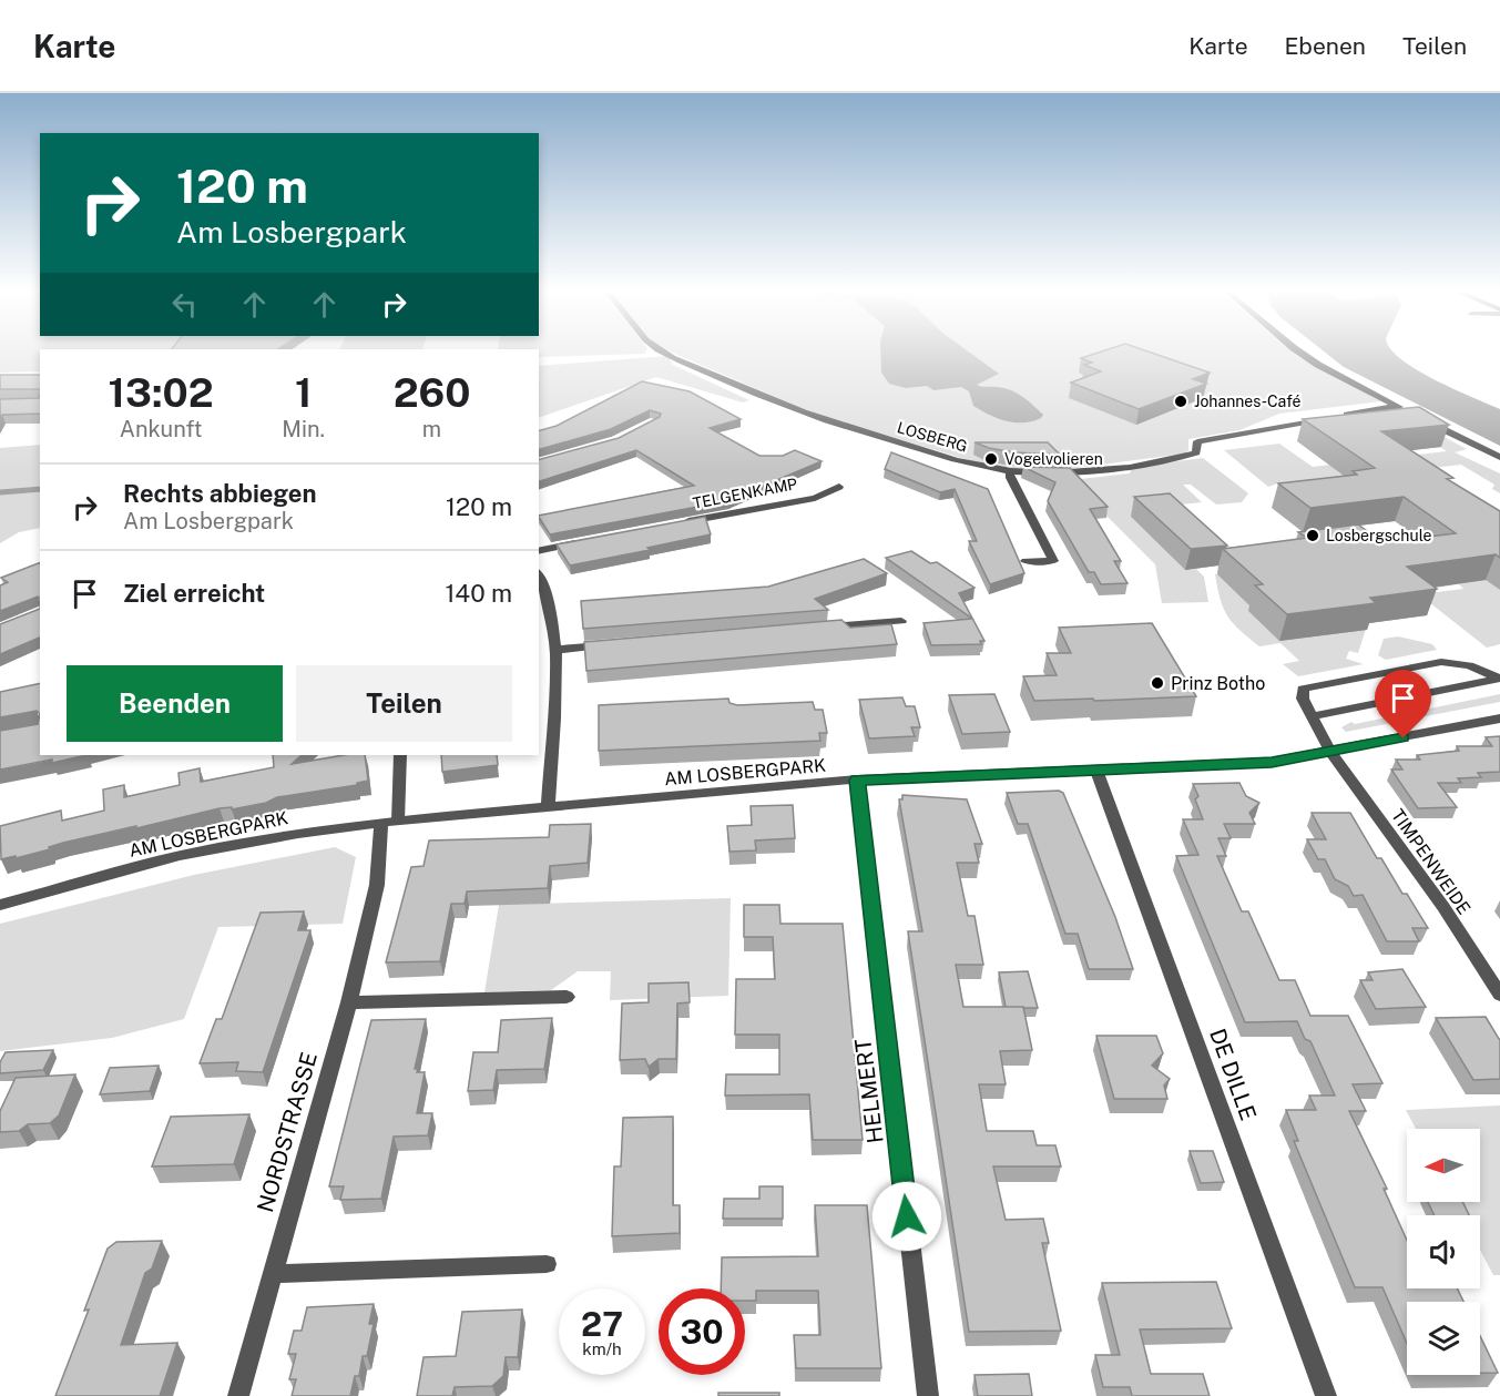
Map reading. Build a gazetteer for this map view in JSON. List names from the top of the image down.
{
  "streets": {
    "street": [
      "LOSBERG",
      "TELGENKAMP",
      "AM LOSBERGPARK",
      "TIMPENWEIDE",
      "DE DILLE",
      "HELMERT",
      "NORDSTRASSE"
    ]
  },
  "crossings": [
    ["AM LOSBERGPARK", "TIMPENWEIDE"],
    ["AM LOSBERGPARK", "DE DILLE"],
    ["AM LOSBERGPARK", "HELMERT"],
    ["AM LOSBERGPARK", "NORDSTRASSE"]
  ],
  "places": [
    "Johannes-Café",
    "Vogelvolieren",
    "Losbergschule",
    "Prinz Botho"
  ],
  "north": "left",
  "page": {
    "header": "Karte",
    "nav": ["Karte", "Ebenen", "Teilen"],
    "turn": ["120 m", "Am Losbergpark"],
    "eta": [
      "13:02",
      "Ankunft",
      "1",
      "Min.",
      "260",
      "m"
    ],
    "list": [
      {
        "name": "Rechts abbiegen",
        "note": "Am Losbergpark",
        "value": "120 m"
      },
      {
        "name": "Ziel erreicht",
        "value": "140 m"
      }
    ],
    "buttons": ["Beenden", "Teilen"],
    "speed": "27 km/h",
    "limit": "30"
  }
}
